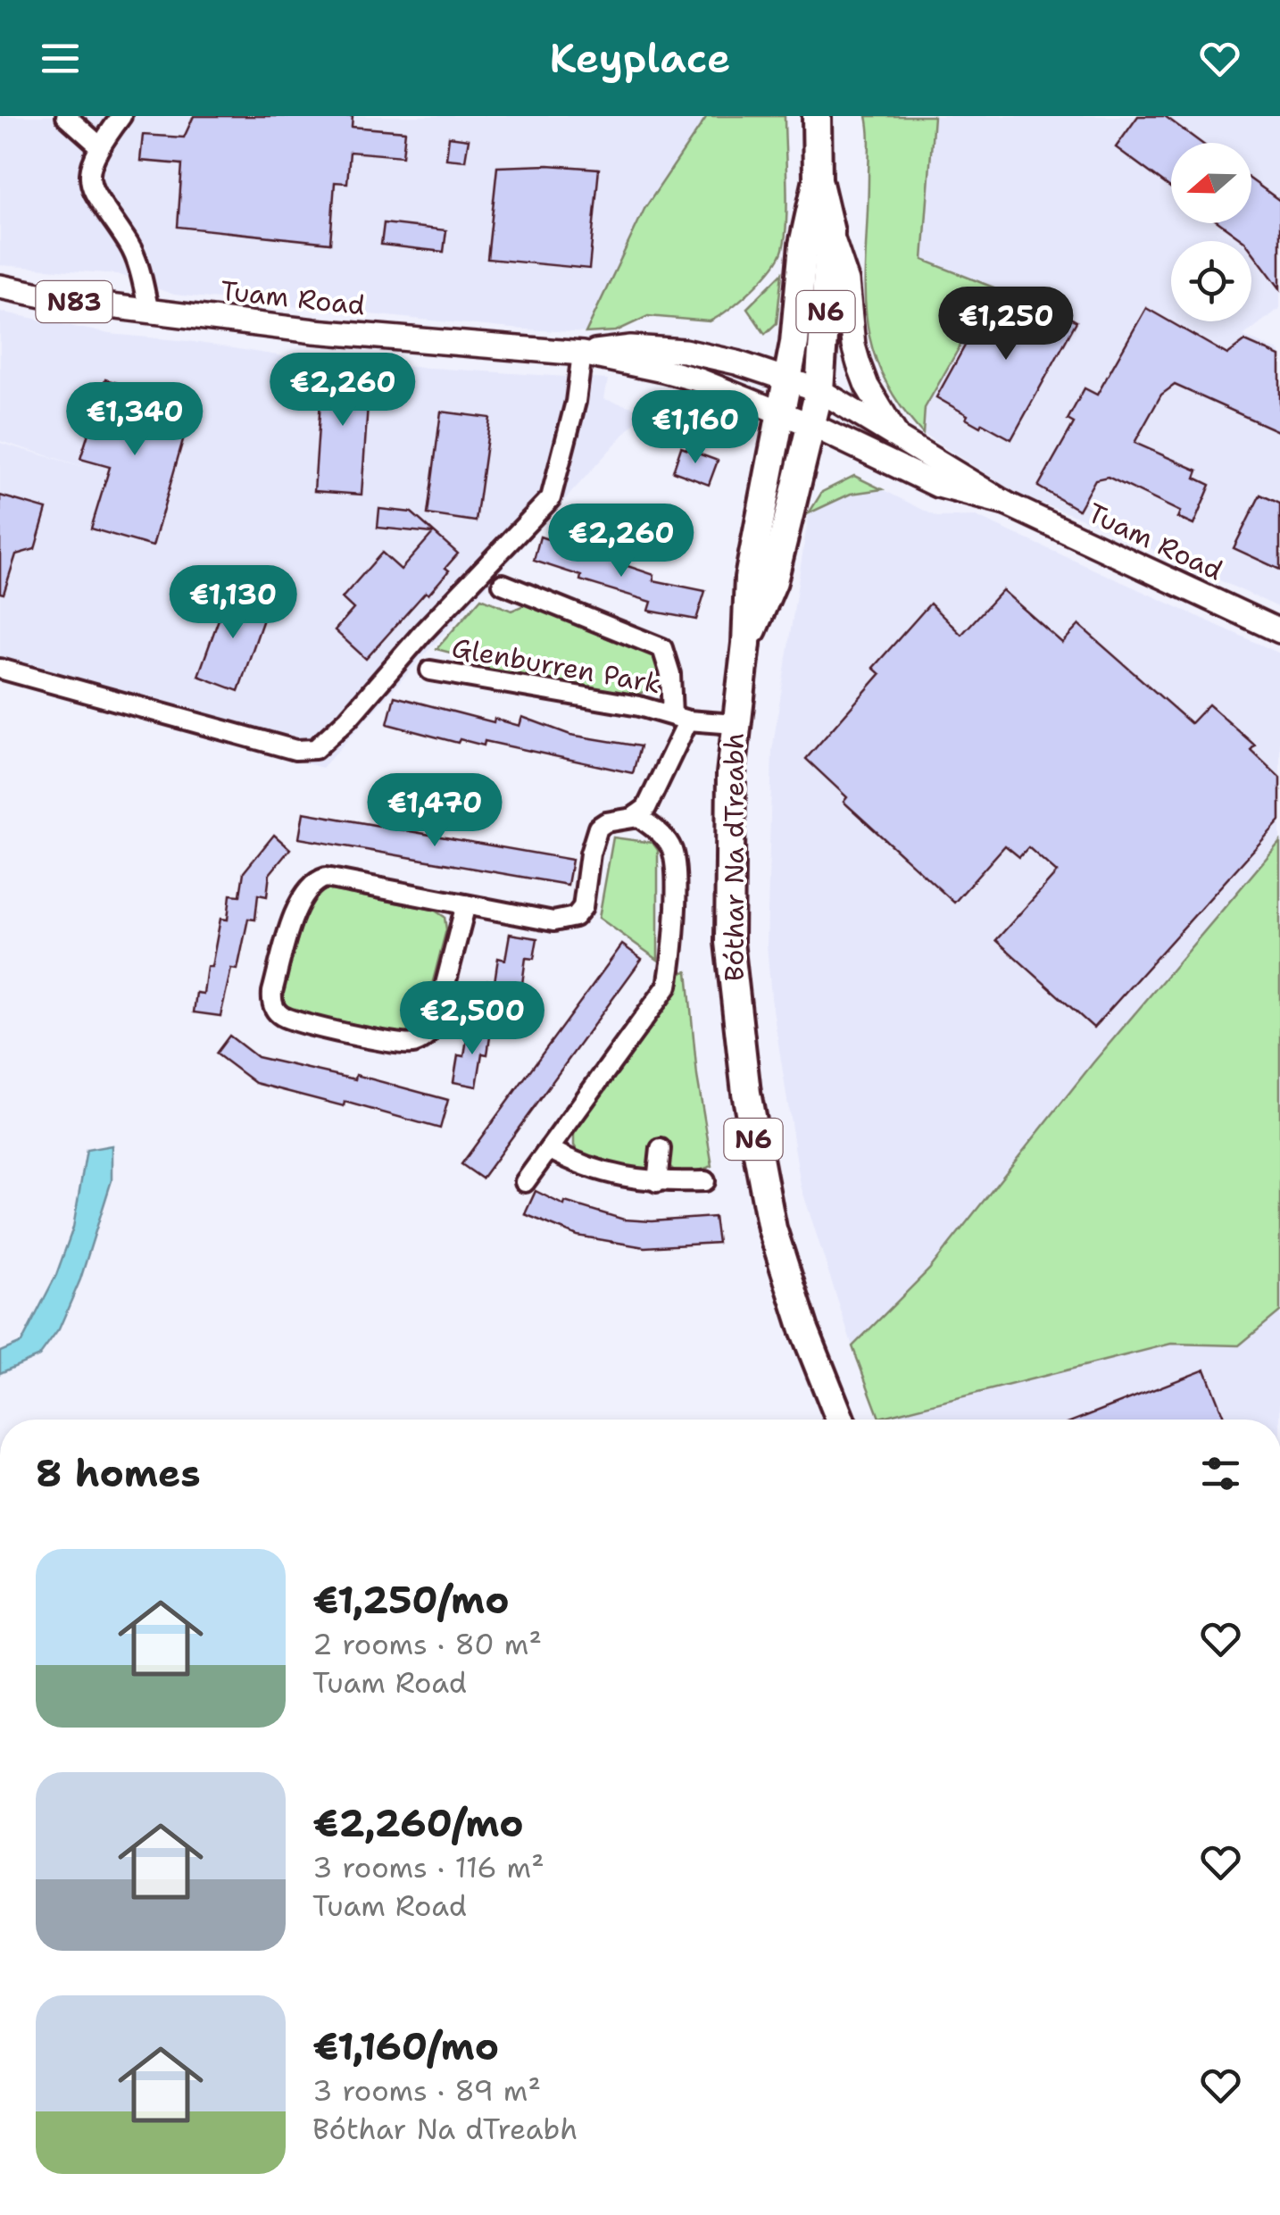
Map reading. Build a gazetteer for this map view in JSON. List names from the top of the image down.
{
  "streets": {
    "highway": ["N6", "Bóthar Na dTreabh"],
    "main road": ["Tuam Road", "N83"],
    "street": ["Glenburren Park"]
  },
  "crossings": [
    ["Tuam Road", "Bóthar Na dTreabh"],
    ["Glenburren Park", "Bóthar Na dTreabh"]
  ],
  "north": "left",
  "page": {
    "header": "Keyplace",
    "price": [
      "€1,250",
      "€2,260",
      "€1,340",
      "€1,160",
      "€2,260",
      "€1,130",
      "€1,470",
      "€2,500"
    ],
    "heading": "8 homes",
    "list": [
      {
        "name": "€1,250/mo",
        "note": "2 rooms · 80 m² · Tuam Road"
      },
      {
        "name": "€2,260/mo",
        "note": "3 rooms · 116 m² · Tuam Road"
      },
      {
        "name": "€1,160/mo",
        "note": "3 rooms · 89 m² · Bóthar Na dTreabh"
      }
    ]
  }
}
